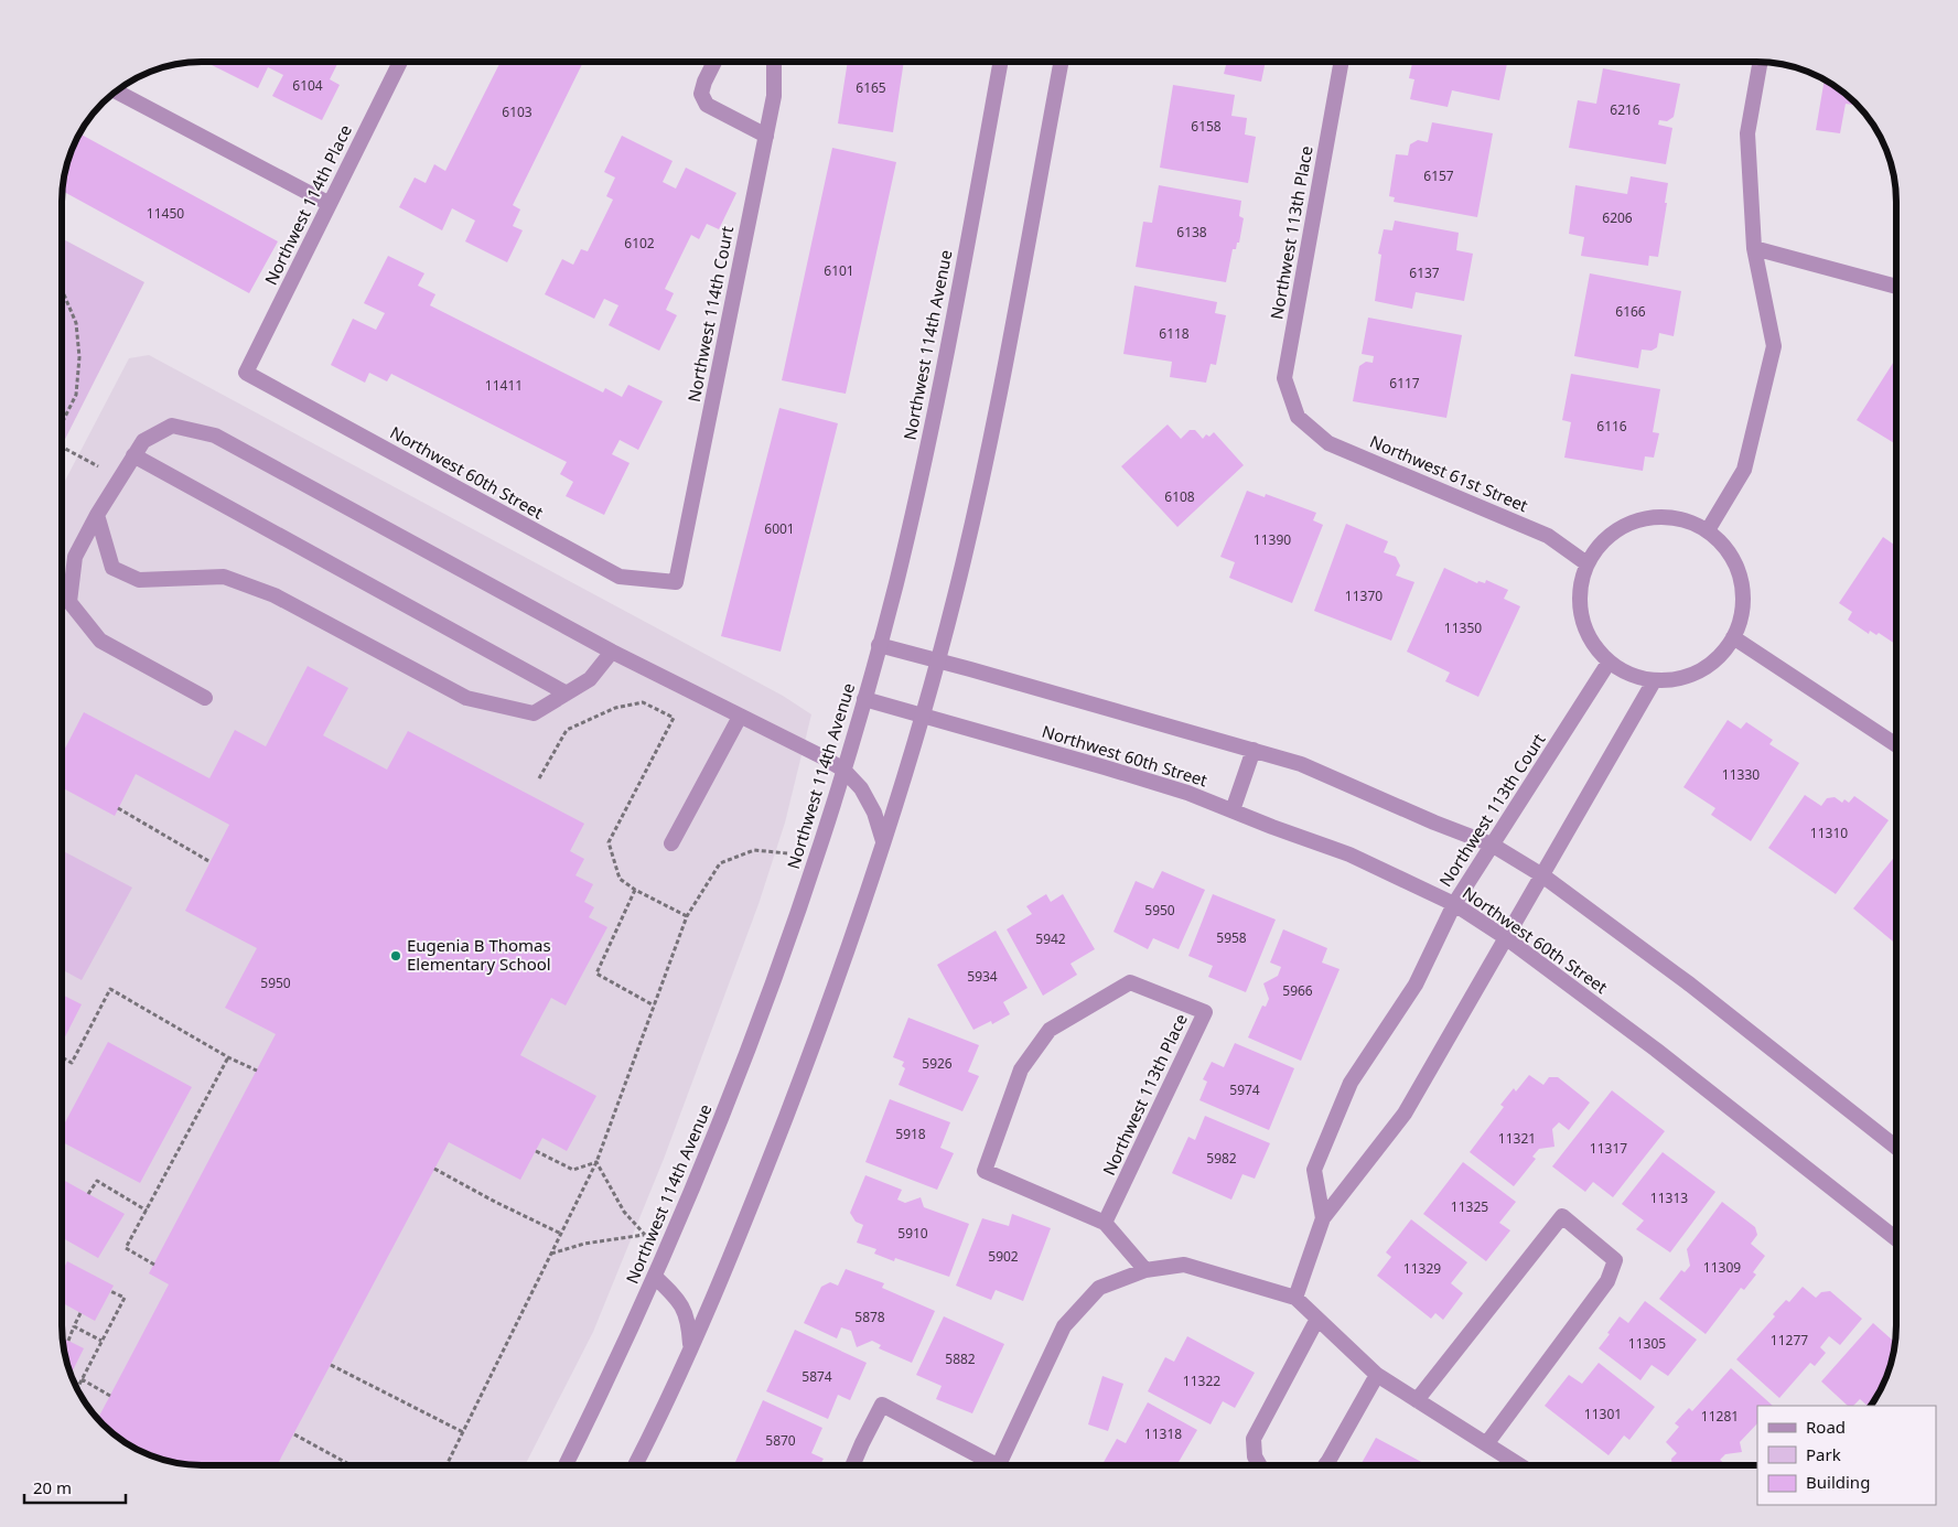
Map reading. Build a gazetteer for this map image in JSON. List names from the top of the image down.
{
  "streets": {
    "street": [
      "Northwest 114th Place",
      "Northwest 113th Place",
      "Northwest 114th Court",
      "Northwest 114th Avenue",
      "Northwest 60th Street",
      "Northwest 61st Street",
      "Northwest 113th Court"
    ]
  },
  "crossings": [
    ["Northwest 114th Place", "Northwest 60th Street"],
    ["Northwest 113th Place", "Northwest 61st Street"],
    ["Northwest 114th Court", "Northwest 60th Street"],
    ["Northwest 114th Avenue", "Northwest 60th Street"],
    ["Northwest 60th Street", "Northwest 113th Court"],
    ["Northwest 61st Street", "Northwest 113th Court"]
  ],
  "places": ["Eugenia B Thomas Elementary School"],
  "house_numbers": [
    "6104",
    "6165",
    "6216",
    "6103",
    "6158",
    "6157",
    "11450",
    "6206",
    "6138",
    "6102",
    "6101",
    "6137",
    "6166",
    "6118",
    "6117",
    "11411",
    "6116",
    "6108",
    "6001",
    "11390",
    "11370",
    "11350",
    "11330",
    "11310",
    "5950",
    "5958",
    "5942",
    "5934",
    "5950",
    "5966",
    "5926",
    "5974",
    "5918",
    "11321",
    "11317",
    "5982",
    "11313",
    "11325",
    "5910",
    "5902",
    "11309",
    "11329",
    "5878",
    "11277",
    "11305",
    "5882",
    "5874",
    "11322",
    "11301",
    "11281",
    "11318",
    "5870"
  ],
  "legend": ["Road", "Park", "Building"],
  "scale_bar": "20 m"
}
